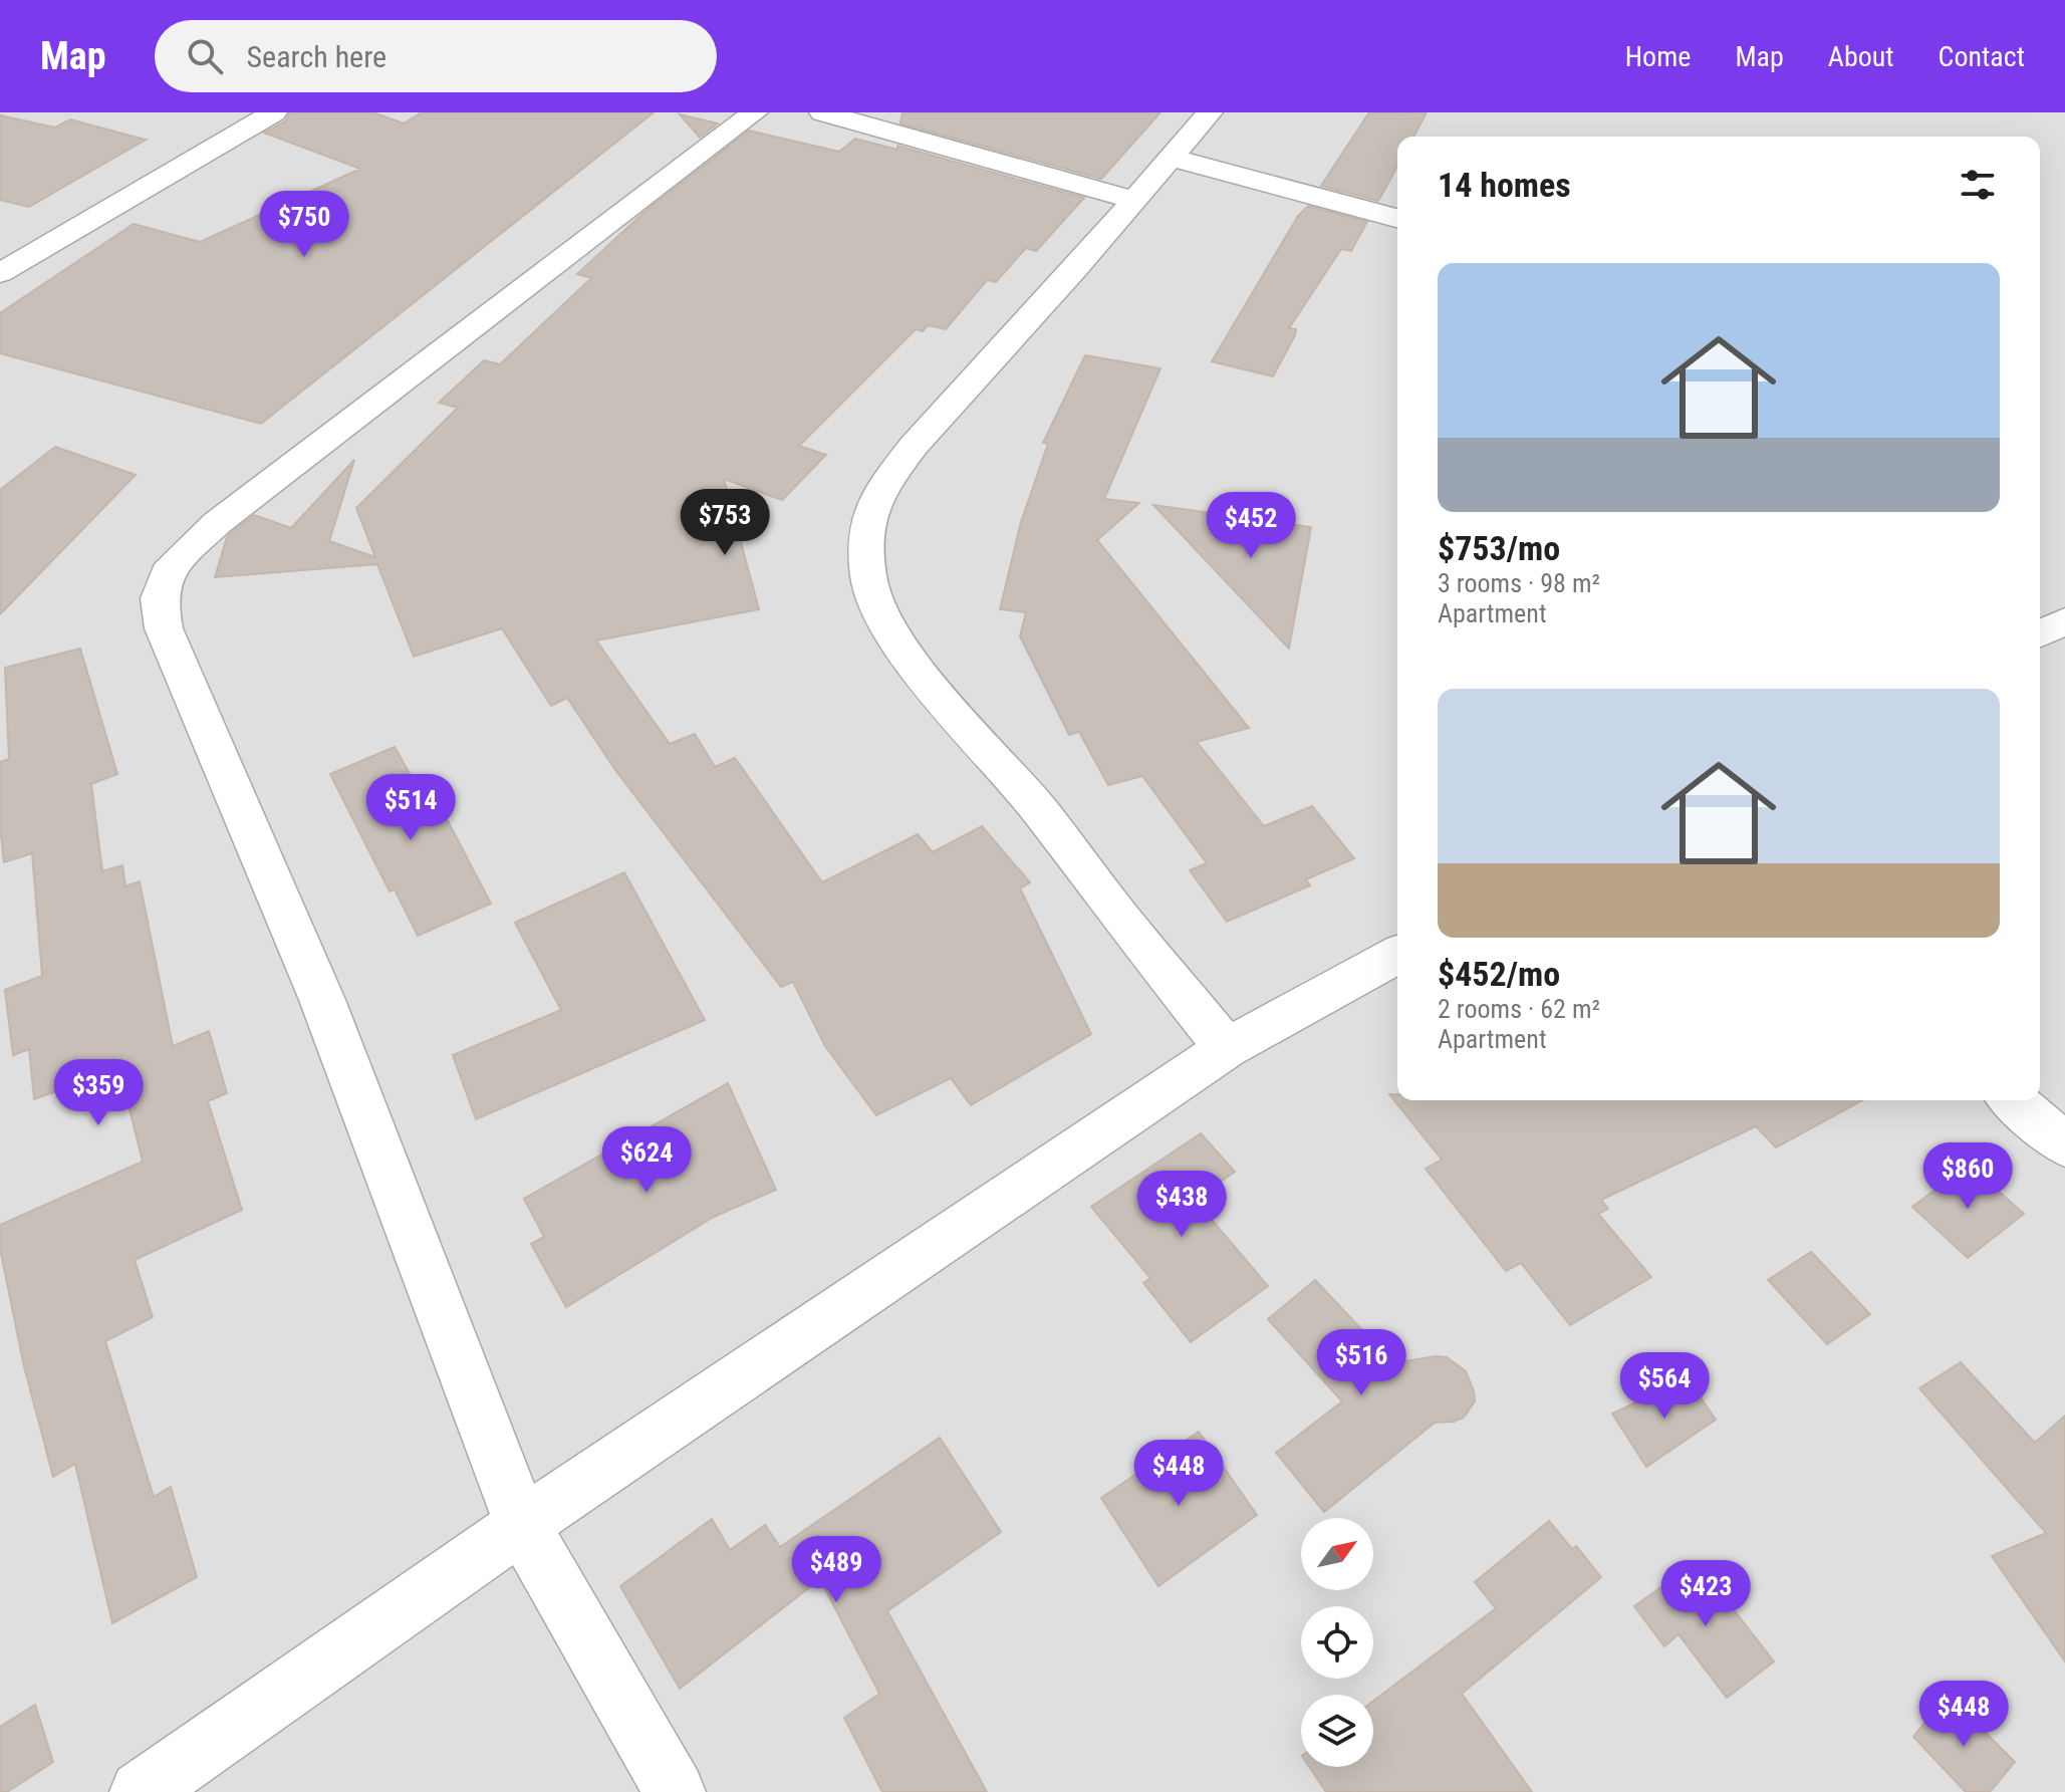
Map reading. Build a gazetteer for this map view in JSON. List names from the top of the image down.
{
  "north": "top right",
  "page": {
    "header": "Map",
    "search": "Search here",
    "nav": [
      "Home",
      "Map",
      "About",
      "Contact"
    ],
    "heading": "14 homes",
    "price": [
      "$750",
      "$753",
      "$452",
      "$514",
      "$359",
      "$624",
      "$860",
      "$438",
      "$516",
      "$564",
      "$448",
      "$489",
      "$423",
      "$448"
    ],
    "list": [
      {
        "name": "$753/mo",
        "note": "3 rooms · 98 m² · Apartment"
      },
      {
        "name": "$452/mo",
        "note": "2 rooms · 62 m² · Apartment"
      }
    ]
  }
}
